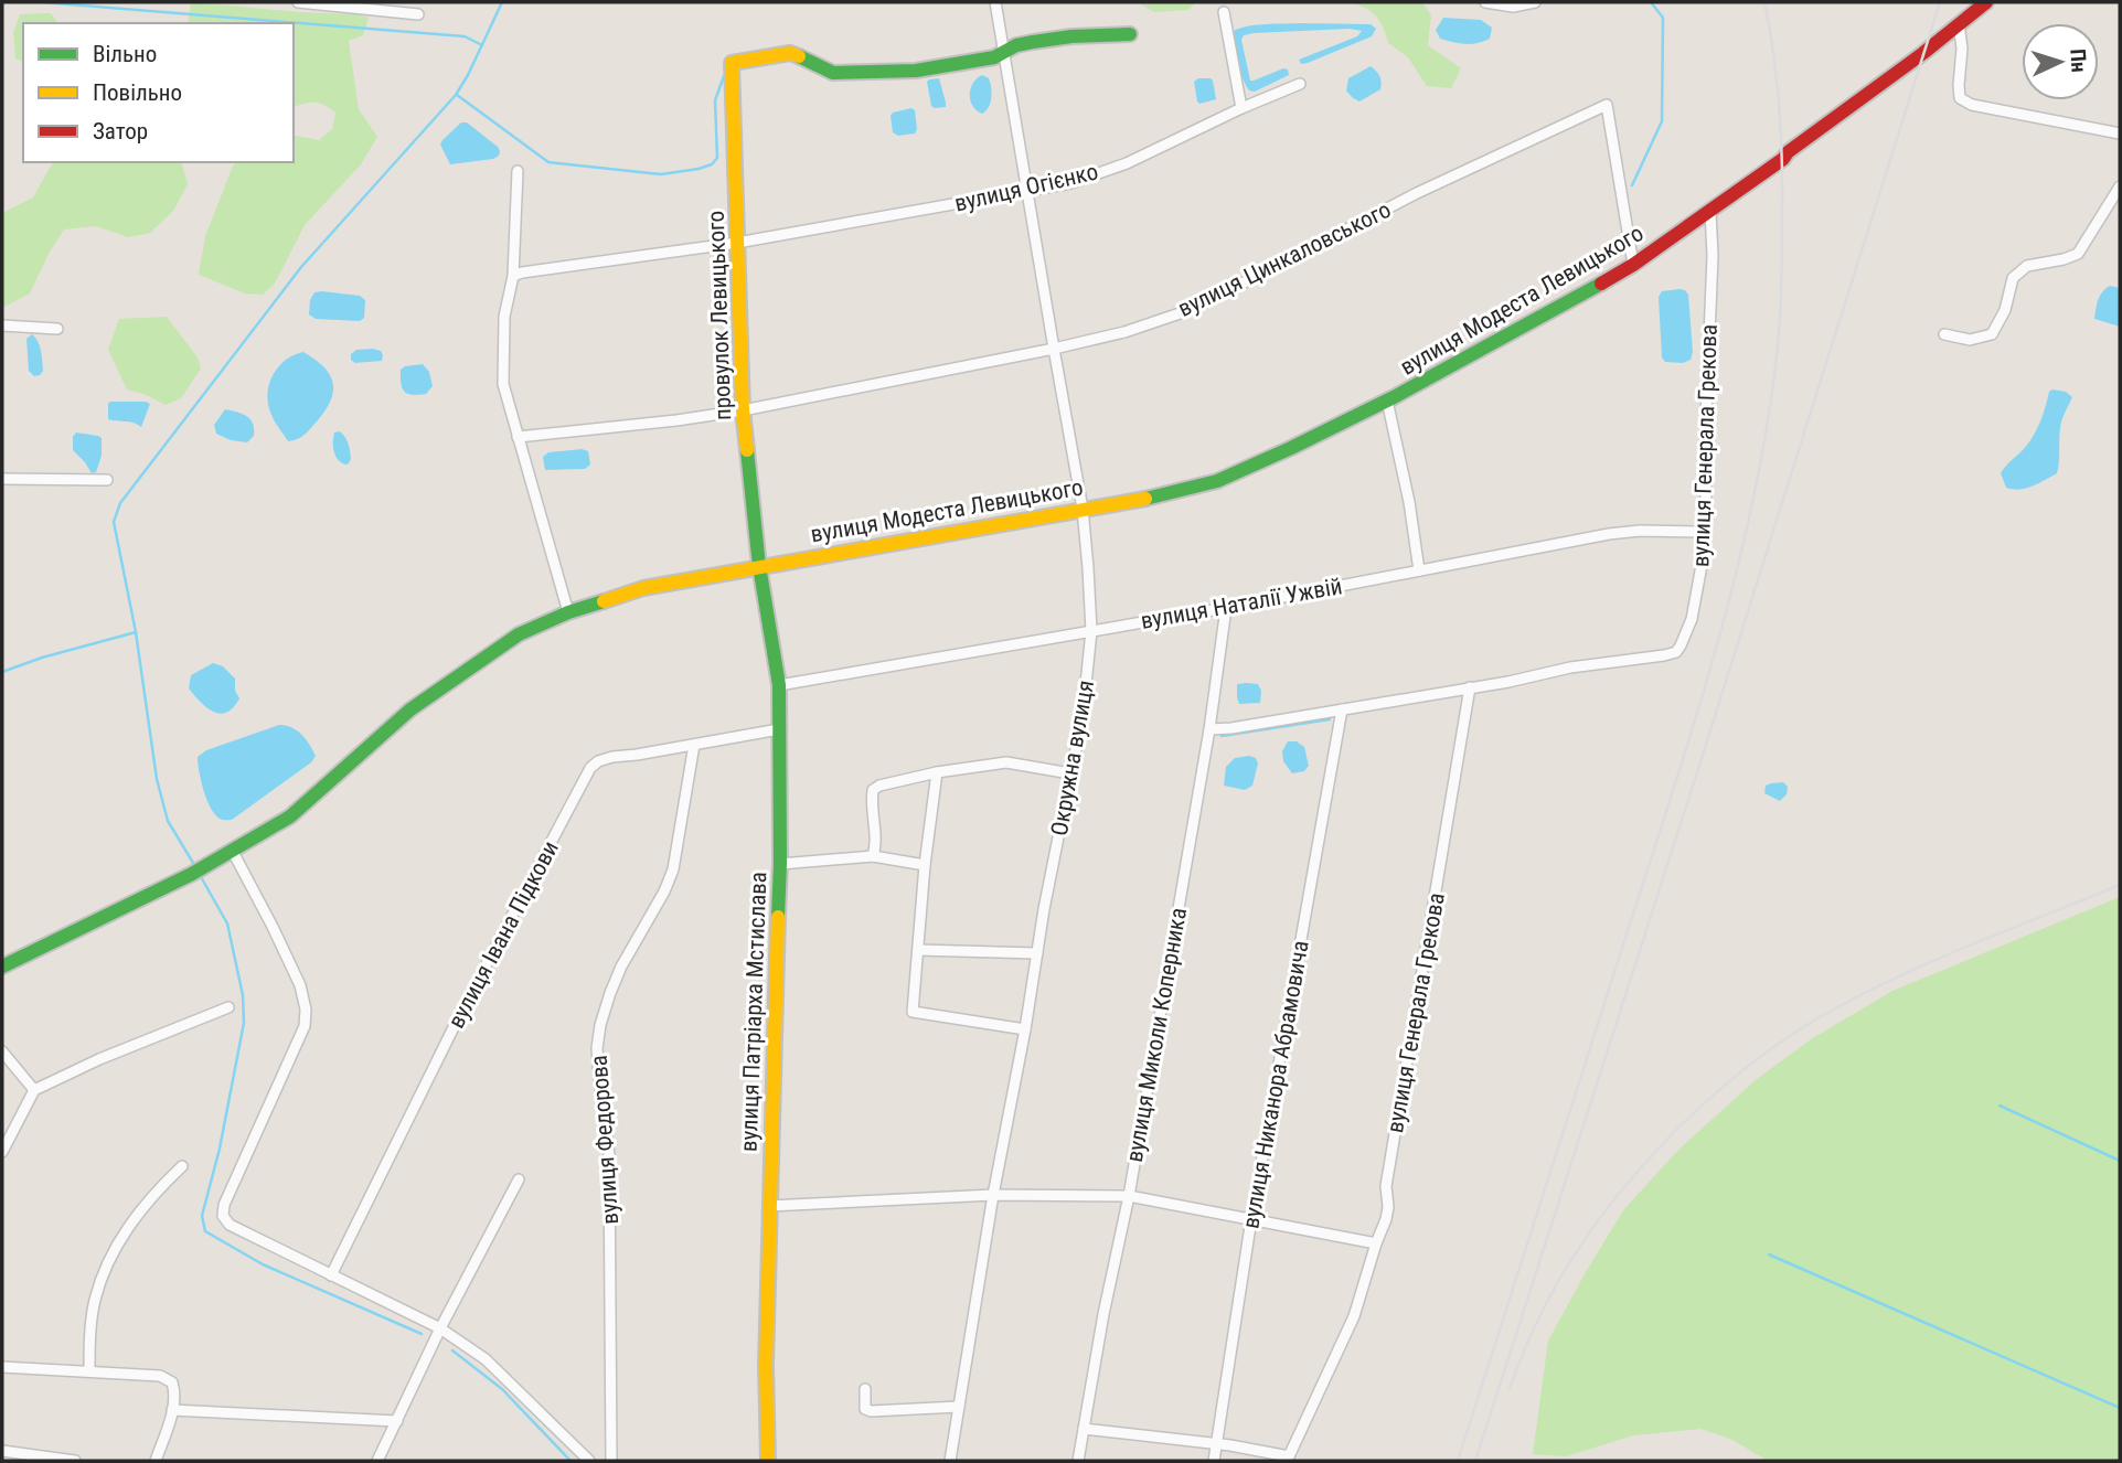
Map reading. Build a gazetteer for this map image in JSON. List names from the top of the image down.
{
  "streets": {
    "street": [
      "вулиця Огієнко",
      "вулиця Цинкаловського",
      "вулиця Модеста Левицького",
      "провулок Левицького",
      "вулиця Генерала Грекова",
      "вулиця Наталії Ужвій",
      "Окружна вулиця",
      "вулиця Івана Підкови",
      "вулиця Патріарха Мстислава",
      "вулиця Миколи Коперника",
      "вулиця Никанора Абрамовича",
      "вулиця Федорова"
    ]
  },
  "crossings": [
    ["вулиця Огієнко", "провулок Левицького"],
    ["вулиця Огієнко", "Окружна вулиця"],
    ["вулиця Цинкаловського", "вулиця Модеста Левицького"],
    ["вулиця Цинкаловського", "провулок Левицького"],
    ["вулиця Цинкаловського", "Окружна вулиця"],
    ["вулиця Модеста Левицького", "провулок Левицького"],
    ["вулиця Модеста Левицького", "вулиця Генерала Грекова"],
    ["вулиця Модеста Левицького", "Окружна вулиця"],
    ["вулиця Модеста Левицького", "вулиця Патріарха Мстислава"],
    ["провулок Левицького", "Окружна вулиця"],
    ["провулок Левицького", "вулиця Патріарха Мстислава"],
    ["вулиця Генерала Грекова", "вулиця Наталії Ужвій"],
    ["вулиця Генерала Грекова", "вулиця Миколи Коперника"],
    ["вулиця Генерала Грекова", "вулиця Никанора Абрамовича"],
    ["вулиця Наталії Ужвій", "Окружна вулиця"],
    ["вулиця Наталії Ужвій", "вулиця Патріарха Мстислава"],
    ["вулиця Наталії Ужвій", "вулиця Миколи Коперника"],
    ["вулиця Івана Підкови", "вулиця Патріарха Мстислава"],
    ["вулиця Івана Підкови", "вулиця Федорова"]
  ],
  "legend": ["Вільно", "Повільно", "Затор"],
  "north": "right"
}
